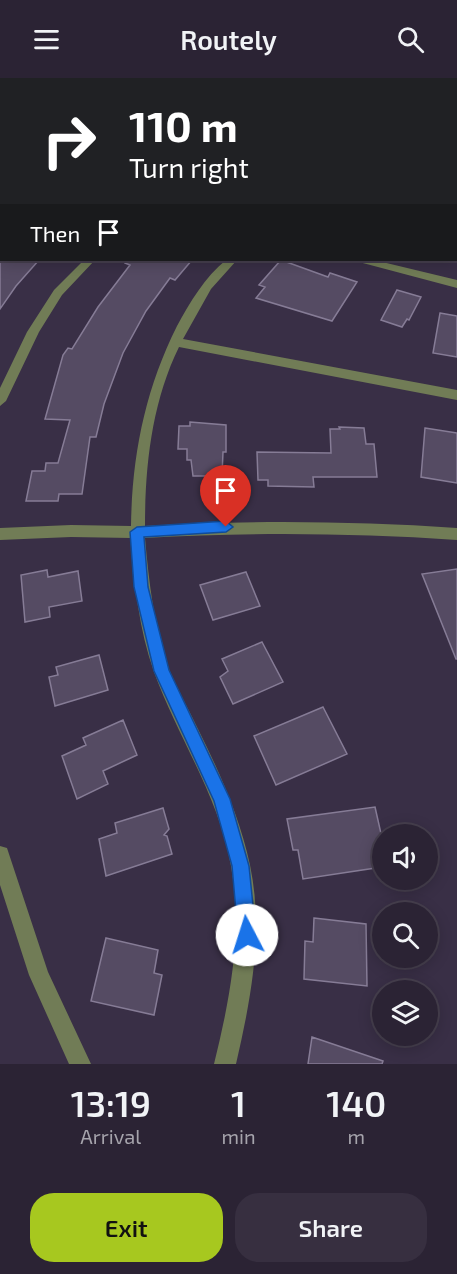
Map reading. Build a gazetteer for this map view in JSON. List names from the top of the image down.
{
  "page": {
    "header": "Routely",
    "turn": ["110 m", "Turn right"],
    "then": "Then",
    "eta": [
      "13:19",
      "Arrival",
      "1",
      "min",
      "140",
      "m"
    ],
    "buttons": ["Exit", "Share"]
  }
}
